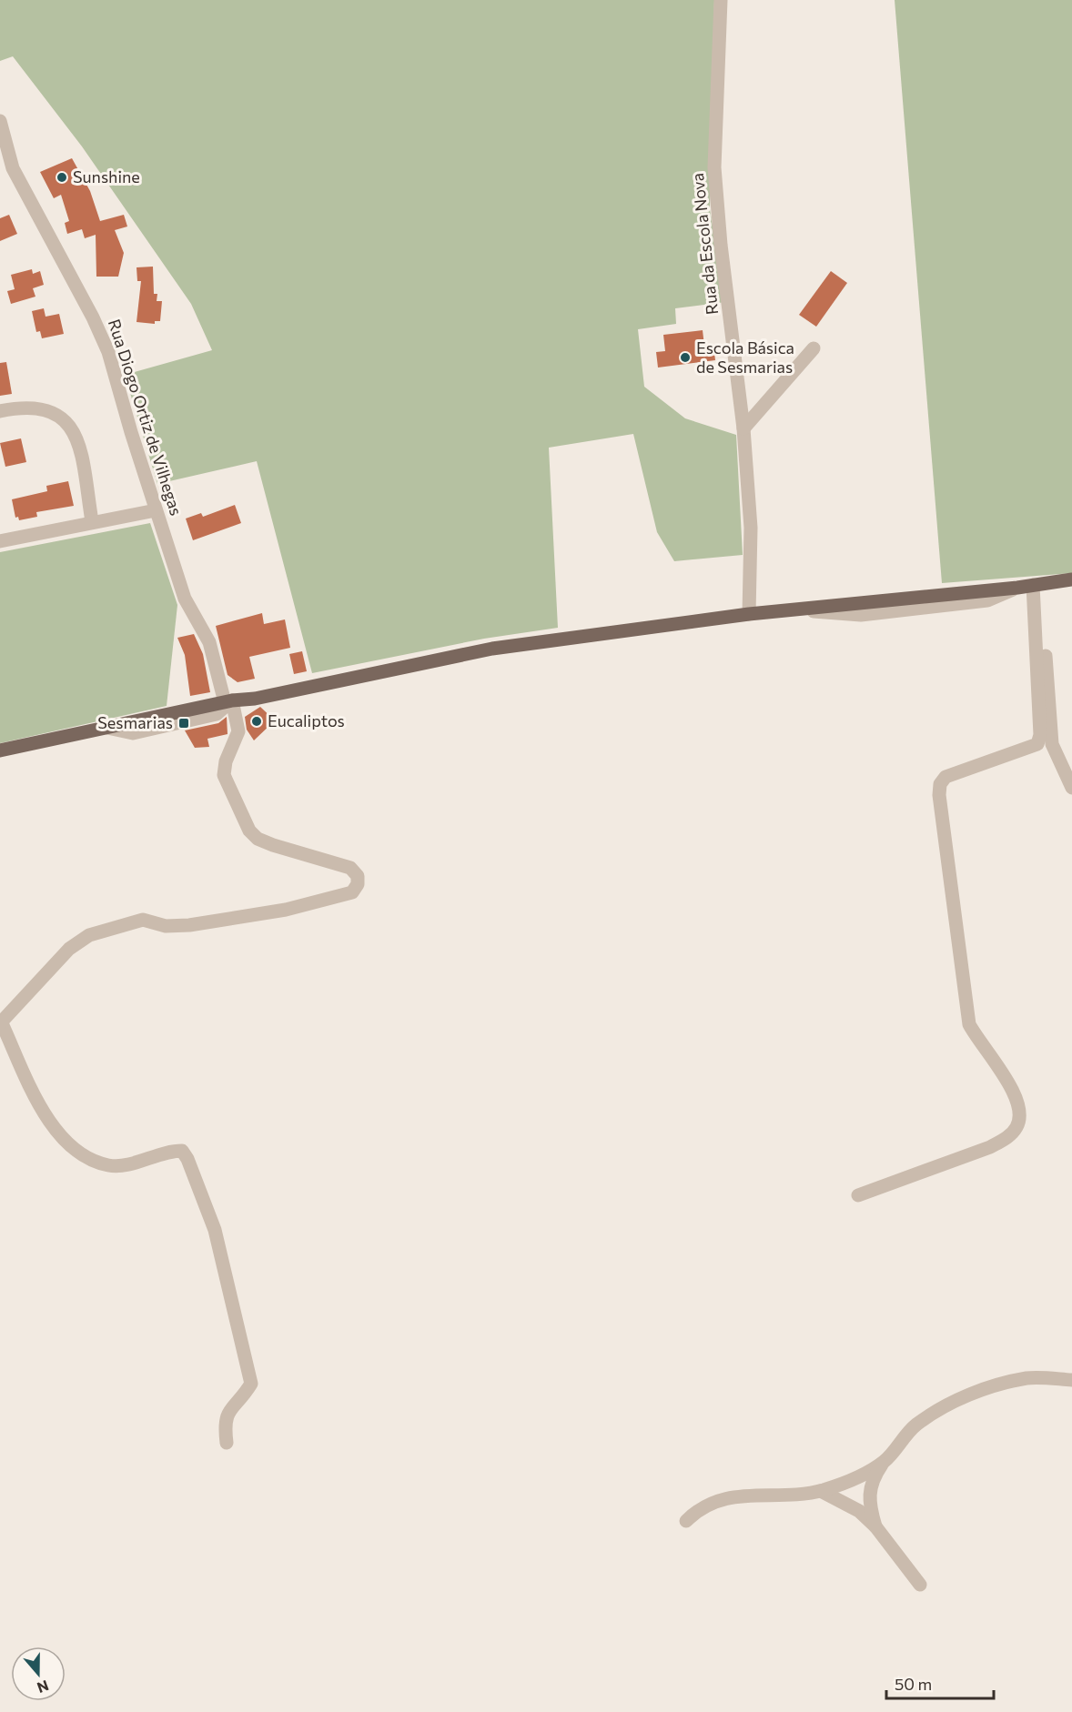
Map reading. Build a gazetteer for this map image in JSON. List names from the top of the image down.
{
  "streets": {
    "street": ["Rua da Escola Nova", "Rua Diogo Ortiz de Vilhegas"]
  },
  "places": {
    "other": ["Sunshine", "Escola Básica de Sesmarias", "Eucaliptos"],
    "transit": ["Sesmarias"]
  },
  "scale_bar": "50 m",
  "north": "bottom"
}
